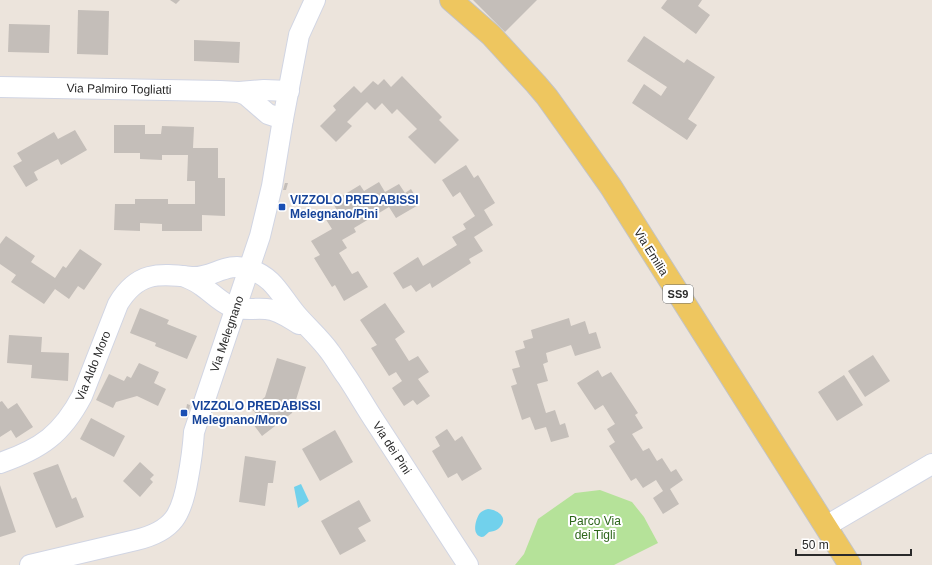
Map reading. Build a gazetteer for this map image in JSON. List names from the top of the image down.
{
  "streets": {
    "main road": ["Via Emilia", "SS9"],
    "street": [
      "Via Palmiro Togliatti",
      "Via Melegnano",
      "Via Aldo Moro",
      "Via dei Pini"
    ]
  },
  "crossings": [
    ["Via Palmiro Togliatti", "Via Melegnano"],
    ["Via Melegnano", "Via Aldo Moro"],
    ["Via Melegnano", "Via dei Pini"],
    ["Via Aldo Moro", "Via dei Pini"]
  ],
  "parks": ["Parco Via dei Tigli"],
  "places": {
    "transit": ["VIZZOLO PREDABISSI Melegnano/Pini", "VIZZOLO PREDABISSI Melegnano/Moro"]
  },
  "scale_bar": "50 m"
}
